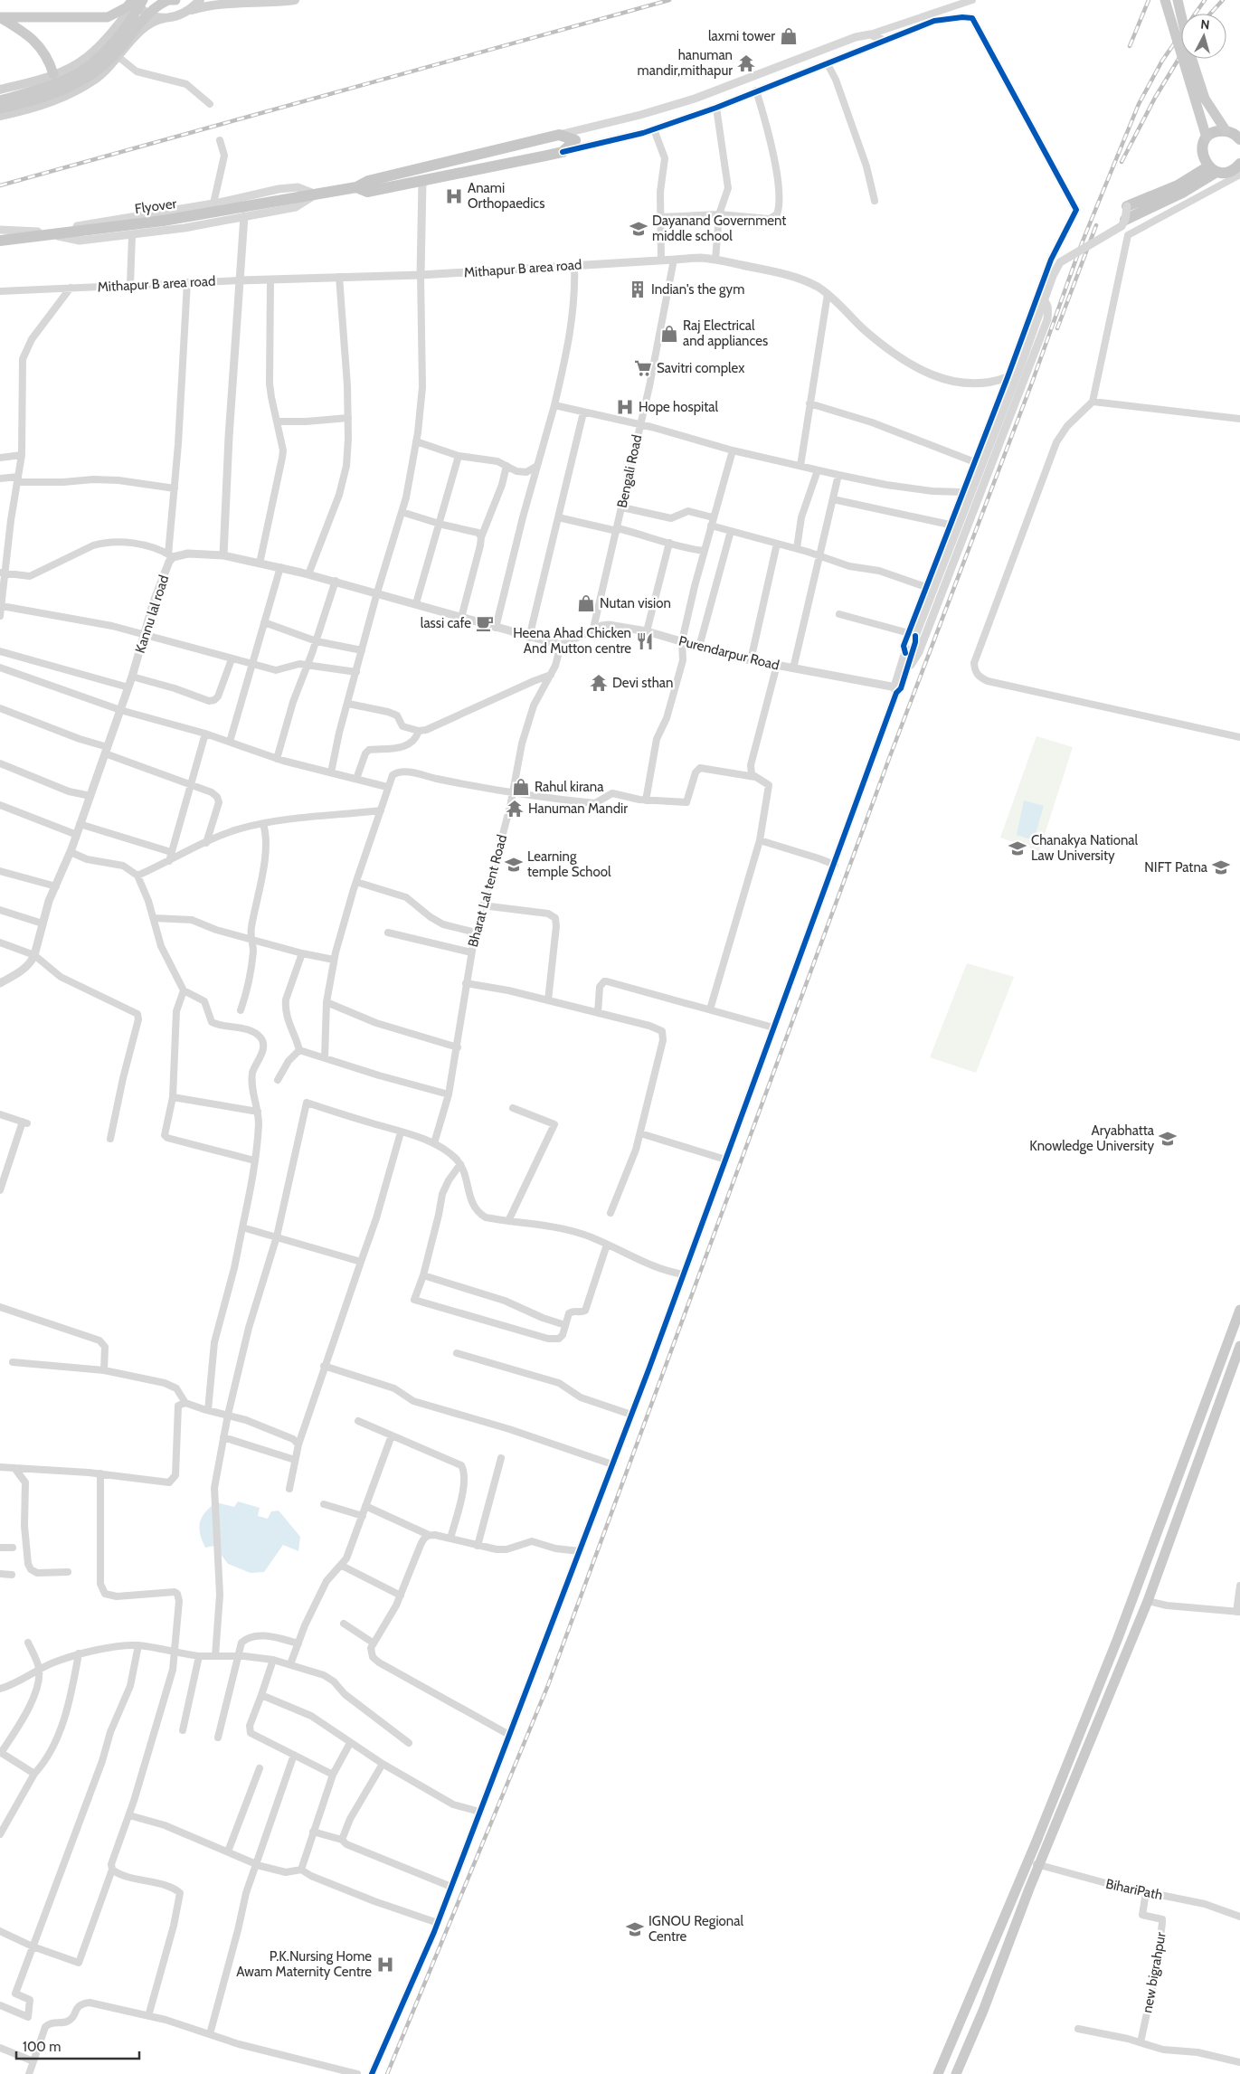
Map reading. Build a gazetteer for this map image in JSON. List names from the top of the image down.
{
  "streets": {
    "highway": ["Flyover"],
    "street": [
      "Mithapur B area road",
      "Bengali Road",
      "Kannu lal road",
      "Purendarpur Road",
      "Bharat Lal tent Road",
      "BihariPath",
      "new bigrahpur"
    ]
  },
  "crossings": [
    ["Mithapur B area road", "Bengali Road"],
    ["Bengali Road", "Purendarpur Road"],
    ["Kannu lal road", "Purendarpur Road"],
    ["Kannu lal road", "Bharat Lal tent Road"],
    ["Purendarpur Road", "Bharat Lal tent Road"],
    ["BihariPath", "new bigrahpur"]
  ],
  "places": {
    "shop": [
      "laxmi tower",
      "Raj Electrical and appliances",
      "Nutan vision",
      "Rahul kirana"
    ],
    "temple": ["hanuman mandir,mithapur", "Devi sthan", "Hanuman Mandir"],
    "hospital": ["Anami Orthopaedics", "Hope hospital", "P.K.Nursing Home Awam Maternity Centre"],
    "school or university": [
      "Dayanand Government middle school",
      "Chanakya National Law University",
      "Learning temple School",
      "NIFT Patna",
      "Aryabhatta Knowledge University",
      "IGNOU Regional Centre"
    ],
    "building": ["Indian's the gym"],
    "supermarket": ["Savitri complex"],
    "cafe": ["lassi cafe"],
    "restaurant": ["Heena Ahad Chicken And Mutton centre"]
  },
  "scale_bar": "100 m",
  "north": "top"
}
